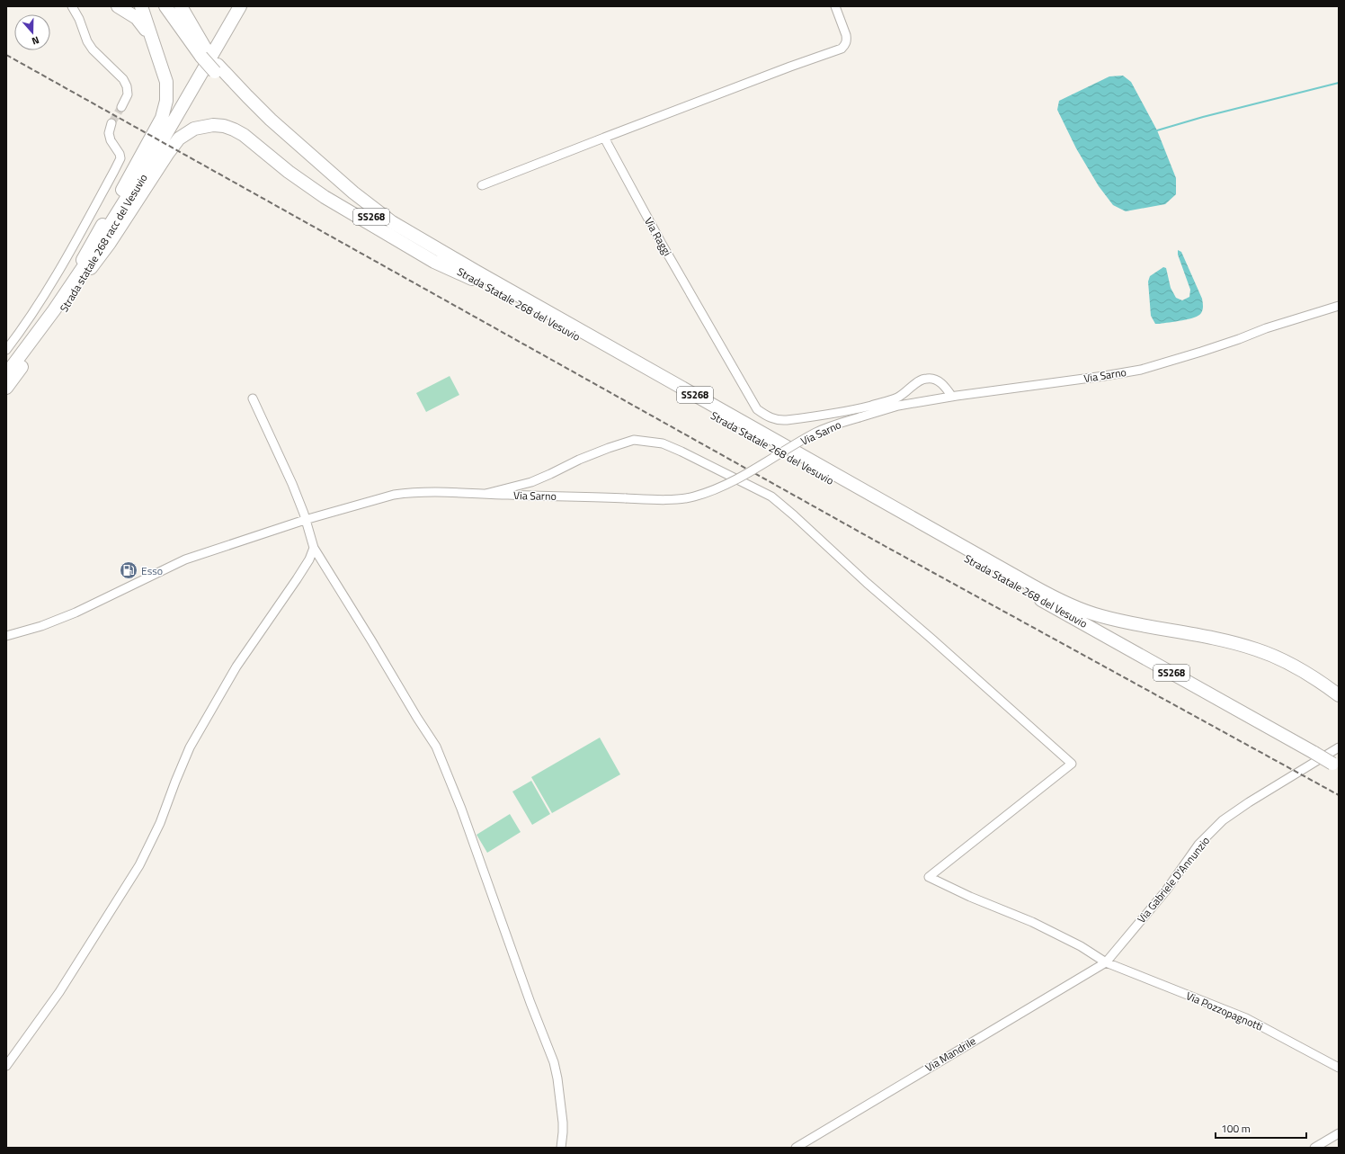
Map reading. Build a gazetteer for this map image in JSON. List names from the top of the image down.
{
  "streets": {
    "highway": ["SS268", "Strada statale 268 racc del Vesuvio", "Strada Statale 268 del Vesuvio"],
    "street": [
      "Via Raggi",
      "Via Sarno",
      "Via Gabriele D'Annunzio",
      "Via Pozzopagnotti",
      "Via Mandrile"
    ]
  },
  "crossings": [
    ["Via Raggi", "Via Sarno"],
    ["Via Sarno", "Via Pozzopagnotti"],
    ["Via Gabriele D'Annunzio", "Via Pozzopagnotti"],
    ["Via Gabriele D'Annunzio", "Via Mandrile"],
    ["Via Pozzopagnotti", "Via Mandrile"]
  ],
  "places": {
    "fuel station": ["Esso"]
  },
  "scale_bar": "100 m",
  "north": "bottom"
}
